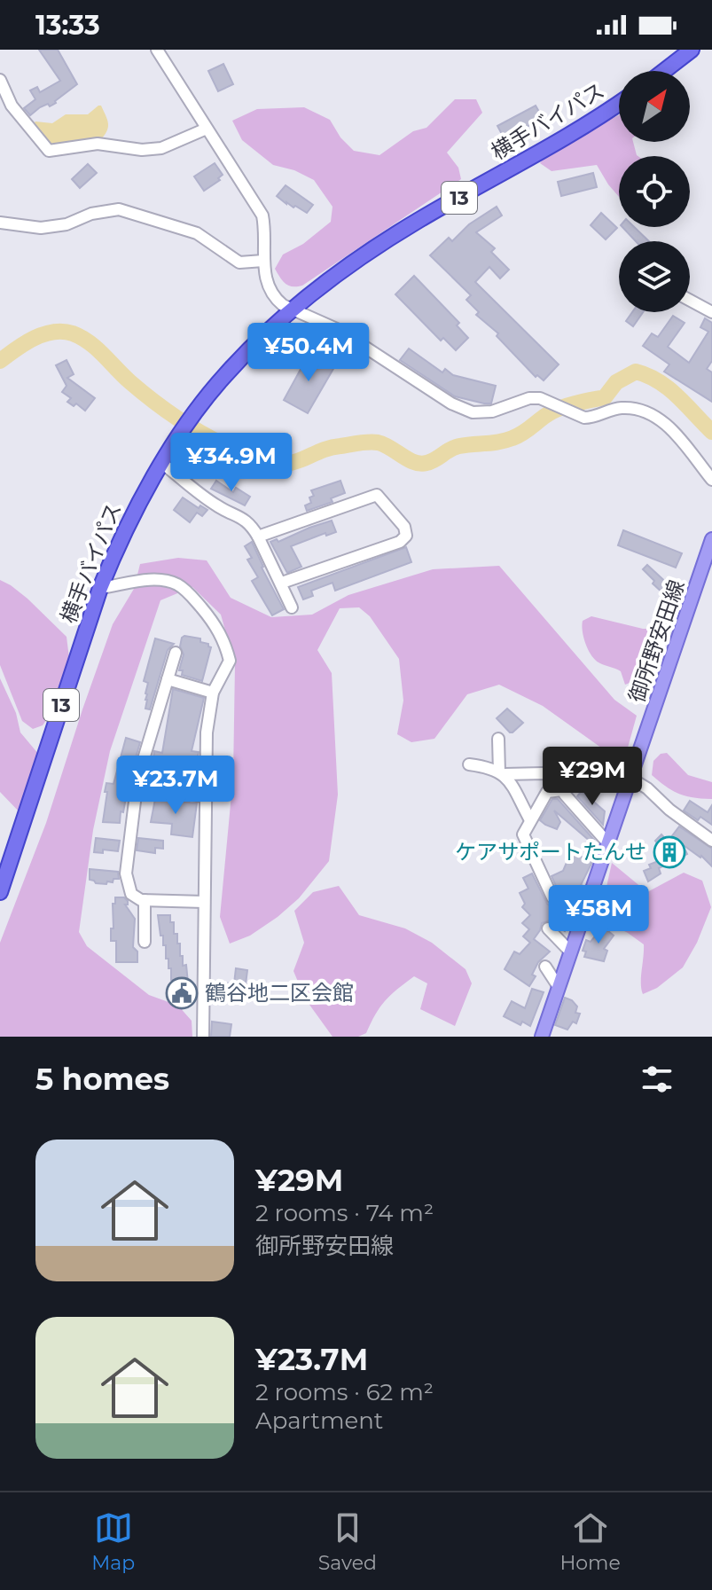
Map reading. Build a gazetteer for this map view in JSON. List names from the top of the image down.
{
  "streets": {
    "highway": ["横手バイパス", "13"],
    "main road": ["御所野安田線"]
  },
  "places": {
    "building": ["ケアサポートたんせ"],
    "public building": ["鶴谷地二区会館"]
  },
  "north": "top right",
  "page": {
    "status": "13:33",
    "price": [
      "¥50.4M",
      "¥34.9M",
      "¥29M",
      "¥23.7M",
      "¥58M"
    ],
    "heading": "5 homes",
    "list": [
      {
        "name": "¥29M",
        "note": "2 rooms · 74 m² · 御所野安田線"
      },
      {
        "name": "¥23.7M",
        "note": "2 rooms · 62 m² · Apartment"
      }
    ],
    "tabs": ["Map", "Saved", "Home"]
  }
}
